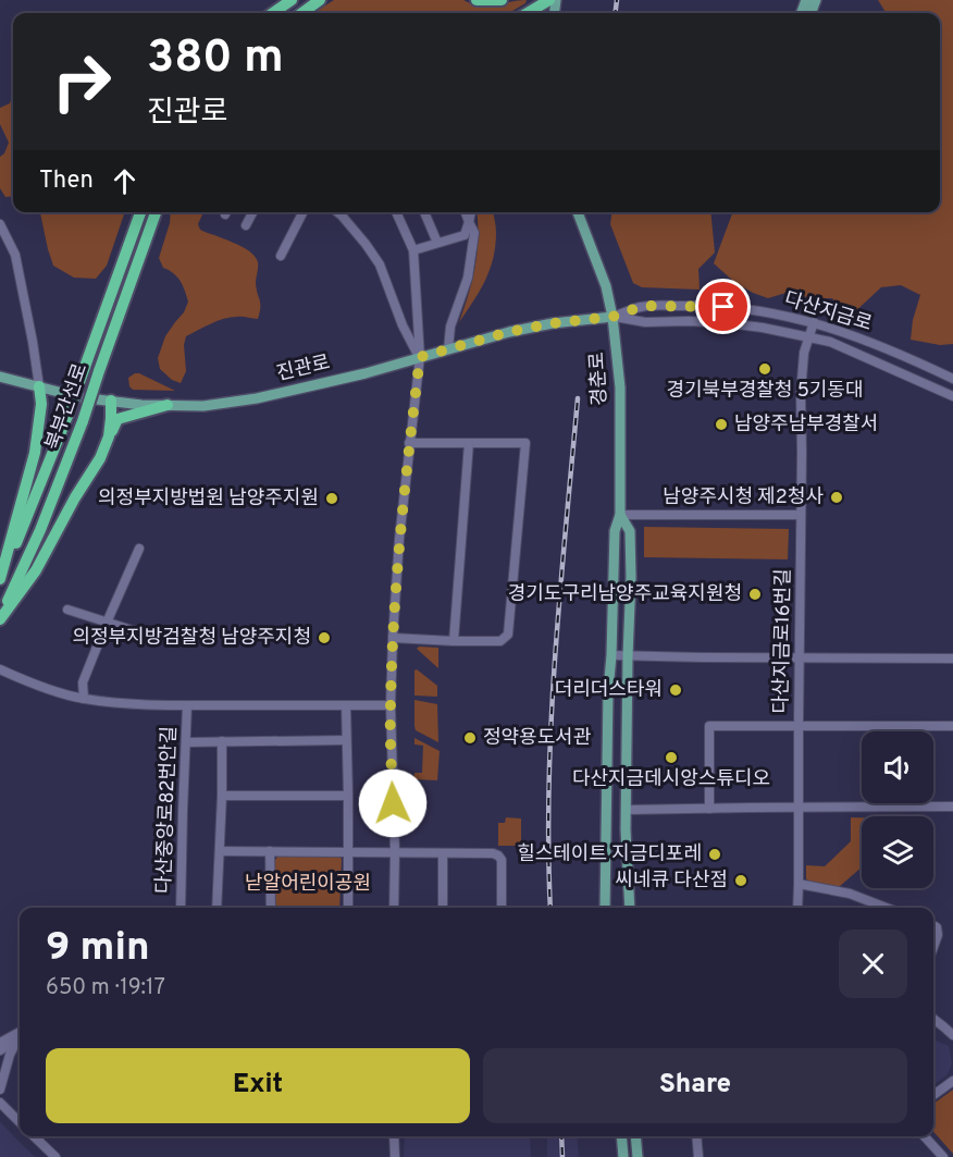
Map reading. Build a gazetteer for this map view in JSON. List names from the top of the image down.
{
  "streets": {
    "highway": ["북부간선로"],
    "main road": ["진관로", "경춘로"],
    "street": ["다산지금로", "다산지금로16번길", "다산중앙로82번안길"]
  },
  "crossings": [
    ["다산지금로", "진관로"],
    ["다산지금로", "경춘로"],
    ["다산지금로", "다산지금로16번길"],
    ["진관로", "경춘로"]
  ],
  "parks": ["낟알어린이공원"],
  "places": [
    "경기북부경찰청 5기동대",
    "남양주남부경찰서",
    "남양주시청 제2청사",
    "의정부지방법원 남양주지원",
    "경기도구리남양주교육지원청",
    "의정부지방검찰청 남양주지청",
    "더리더스타워",
    "정약용도서관",
    "다산지금데시앙스튜디오",
    "힐스테이트 지금디포레",
    "씨네큐 다산점"
  ],
  "page": {
    "turn": ["380 m", "진관로"],
    "then": "Then",
    "heading": ["9 min", "650 m · 19:17"],
    "buttons": ["Exit", "Share"]
  }
}
